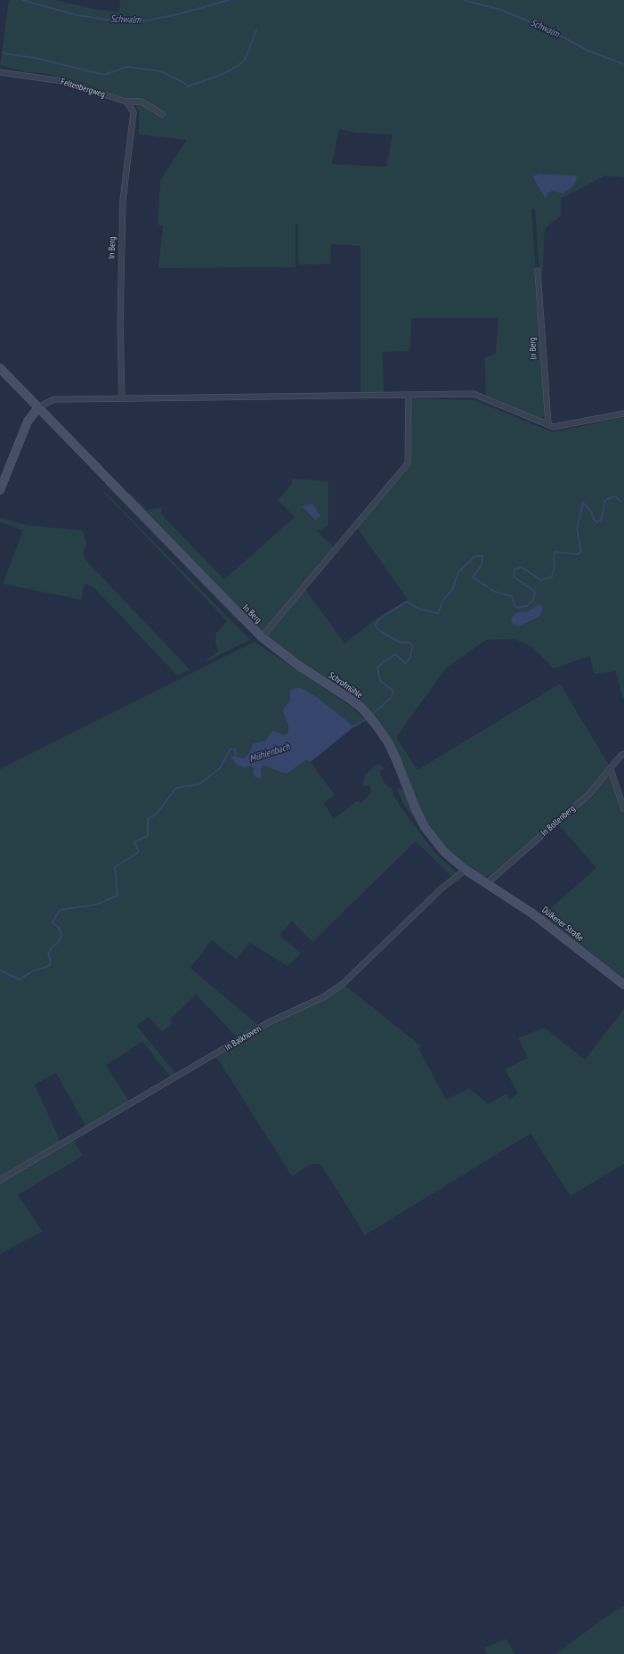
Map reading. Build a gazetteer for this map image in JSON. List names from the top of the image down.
{
  "streets": {
    "main road": ["In Berg", "Schrofmühle", "Dülkener Straße"],
    "street": ["Feltenbergweg", "In Bollenberg", "In Balkhoven"]
  },
  "crossings": [
    ["Feltenbergweg", "In Berg"],
    ["In Berg", "Schrofmühle"],
    ["Schrofmühle", "Dülkener Straße"],
    ["Schrofmühle", "In Balkhoven"],
    ["In Bollenberg", "Dülkener Straße"],
    ["Dülkener Straße", "In Balkhoven"]
  ],
  "water": ["Schwalm", "Mühlenbach"]
}
